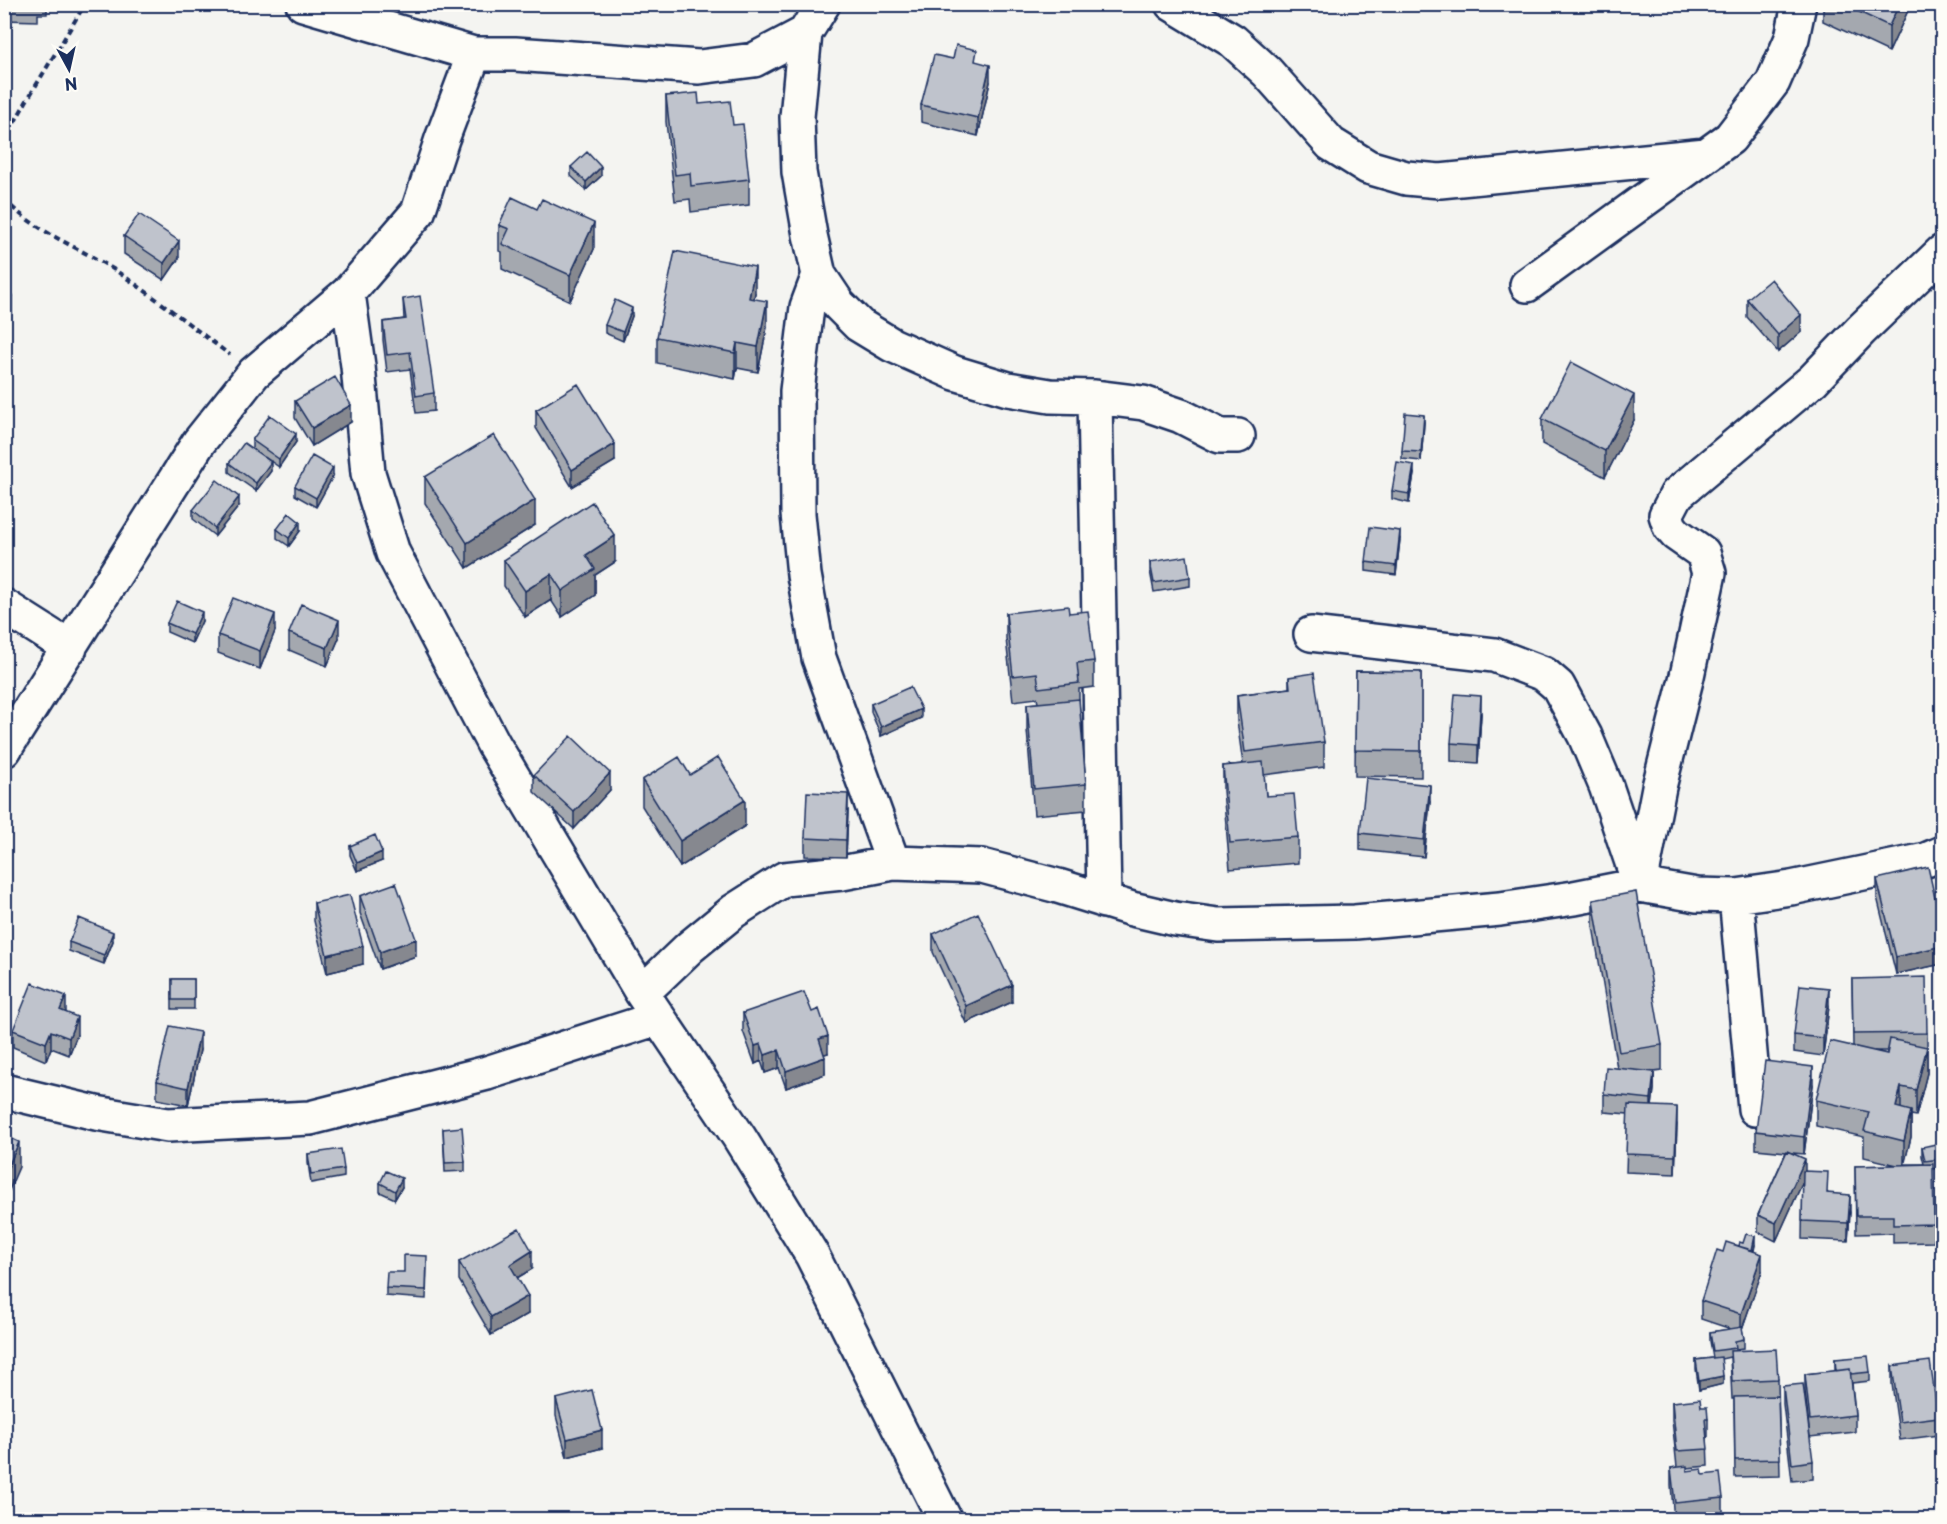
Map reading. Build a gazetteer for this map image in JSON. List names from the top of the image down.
{
  "north": "bottom"
}
